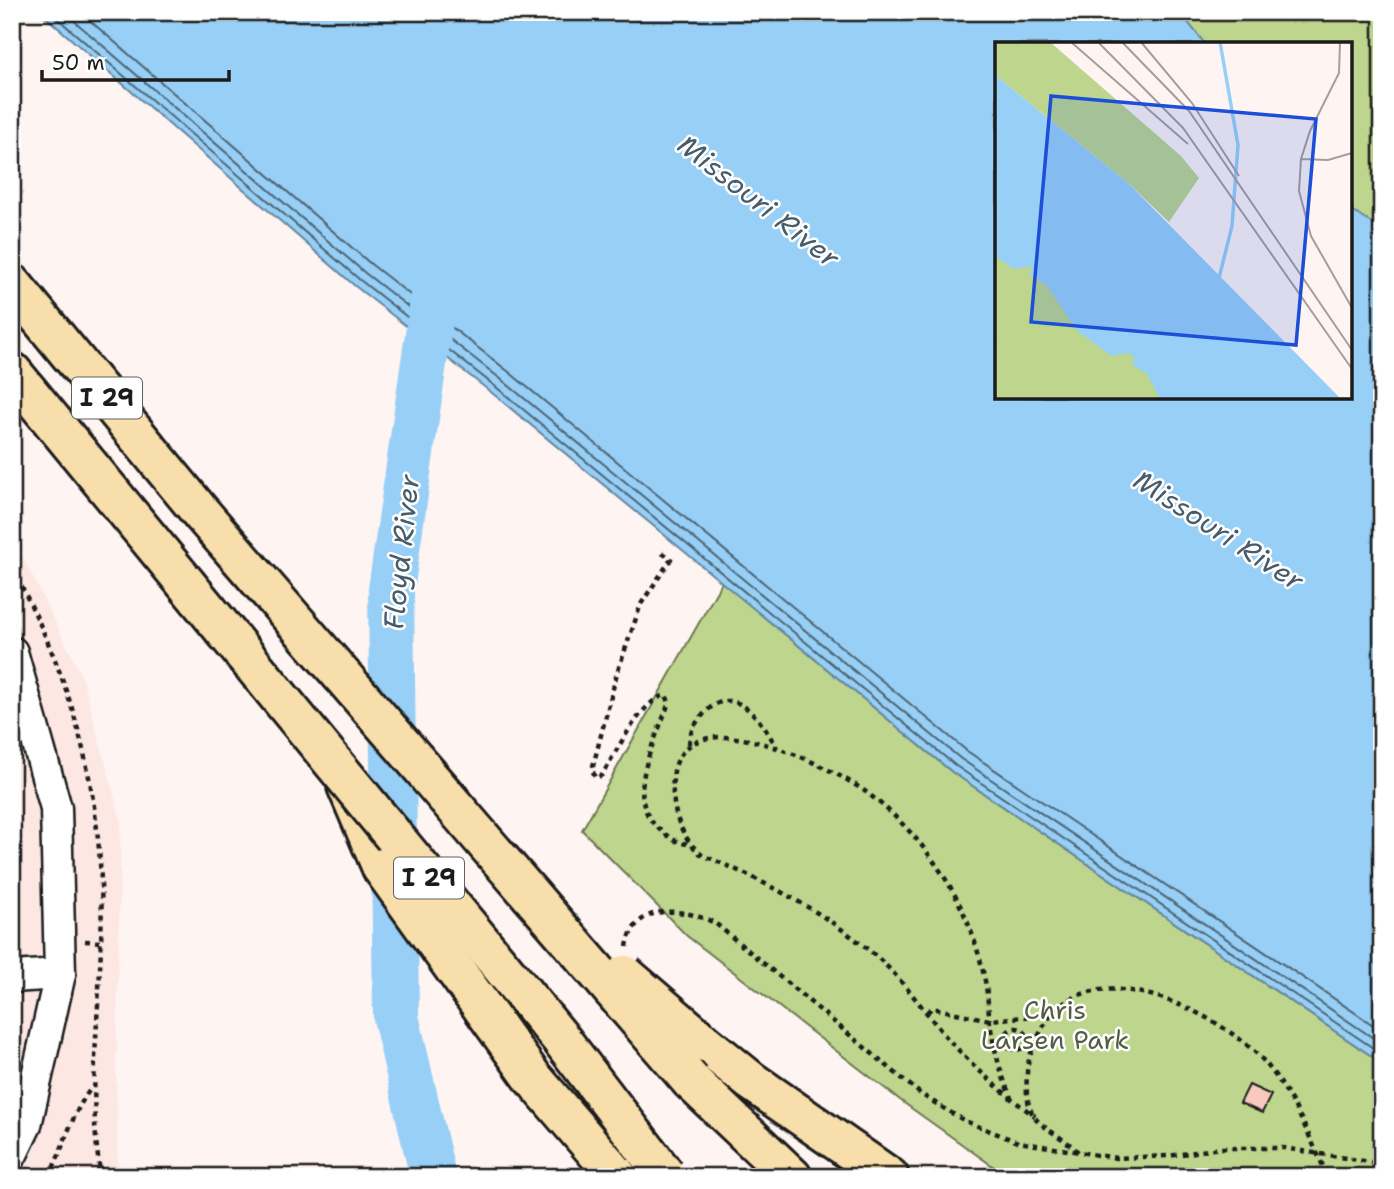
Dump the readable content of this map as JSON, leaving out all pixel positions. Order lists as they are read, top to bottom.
{
  "streets": {
    "highway": ["I 29"]
  },
  "water": ["Missouri River", "Floyd River"],
  "parks": ["Chris Larsen Park"],
  "scale_bar": "50 m"
}
